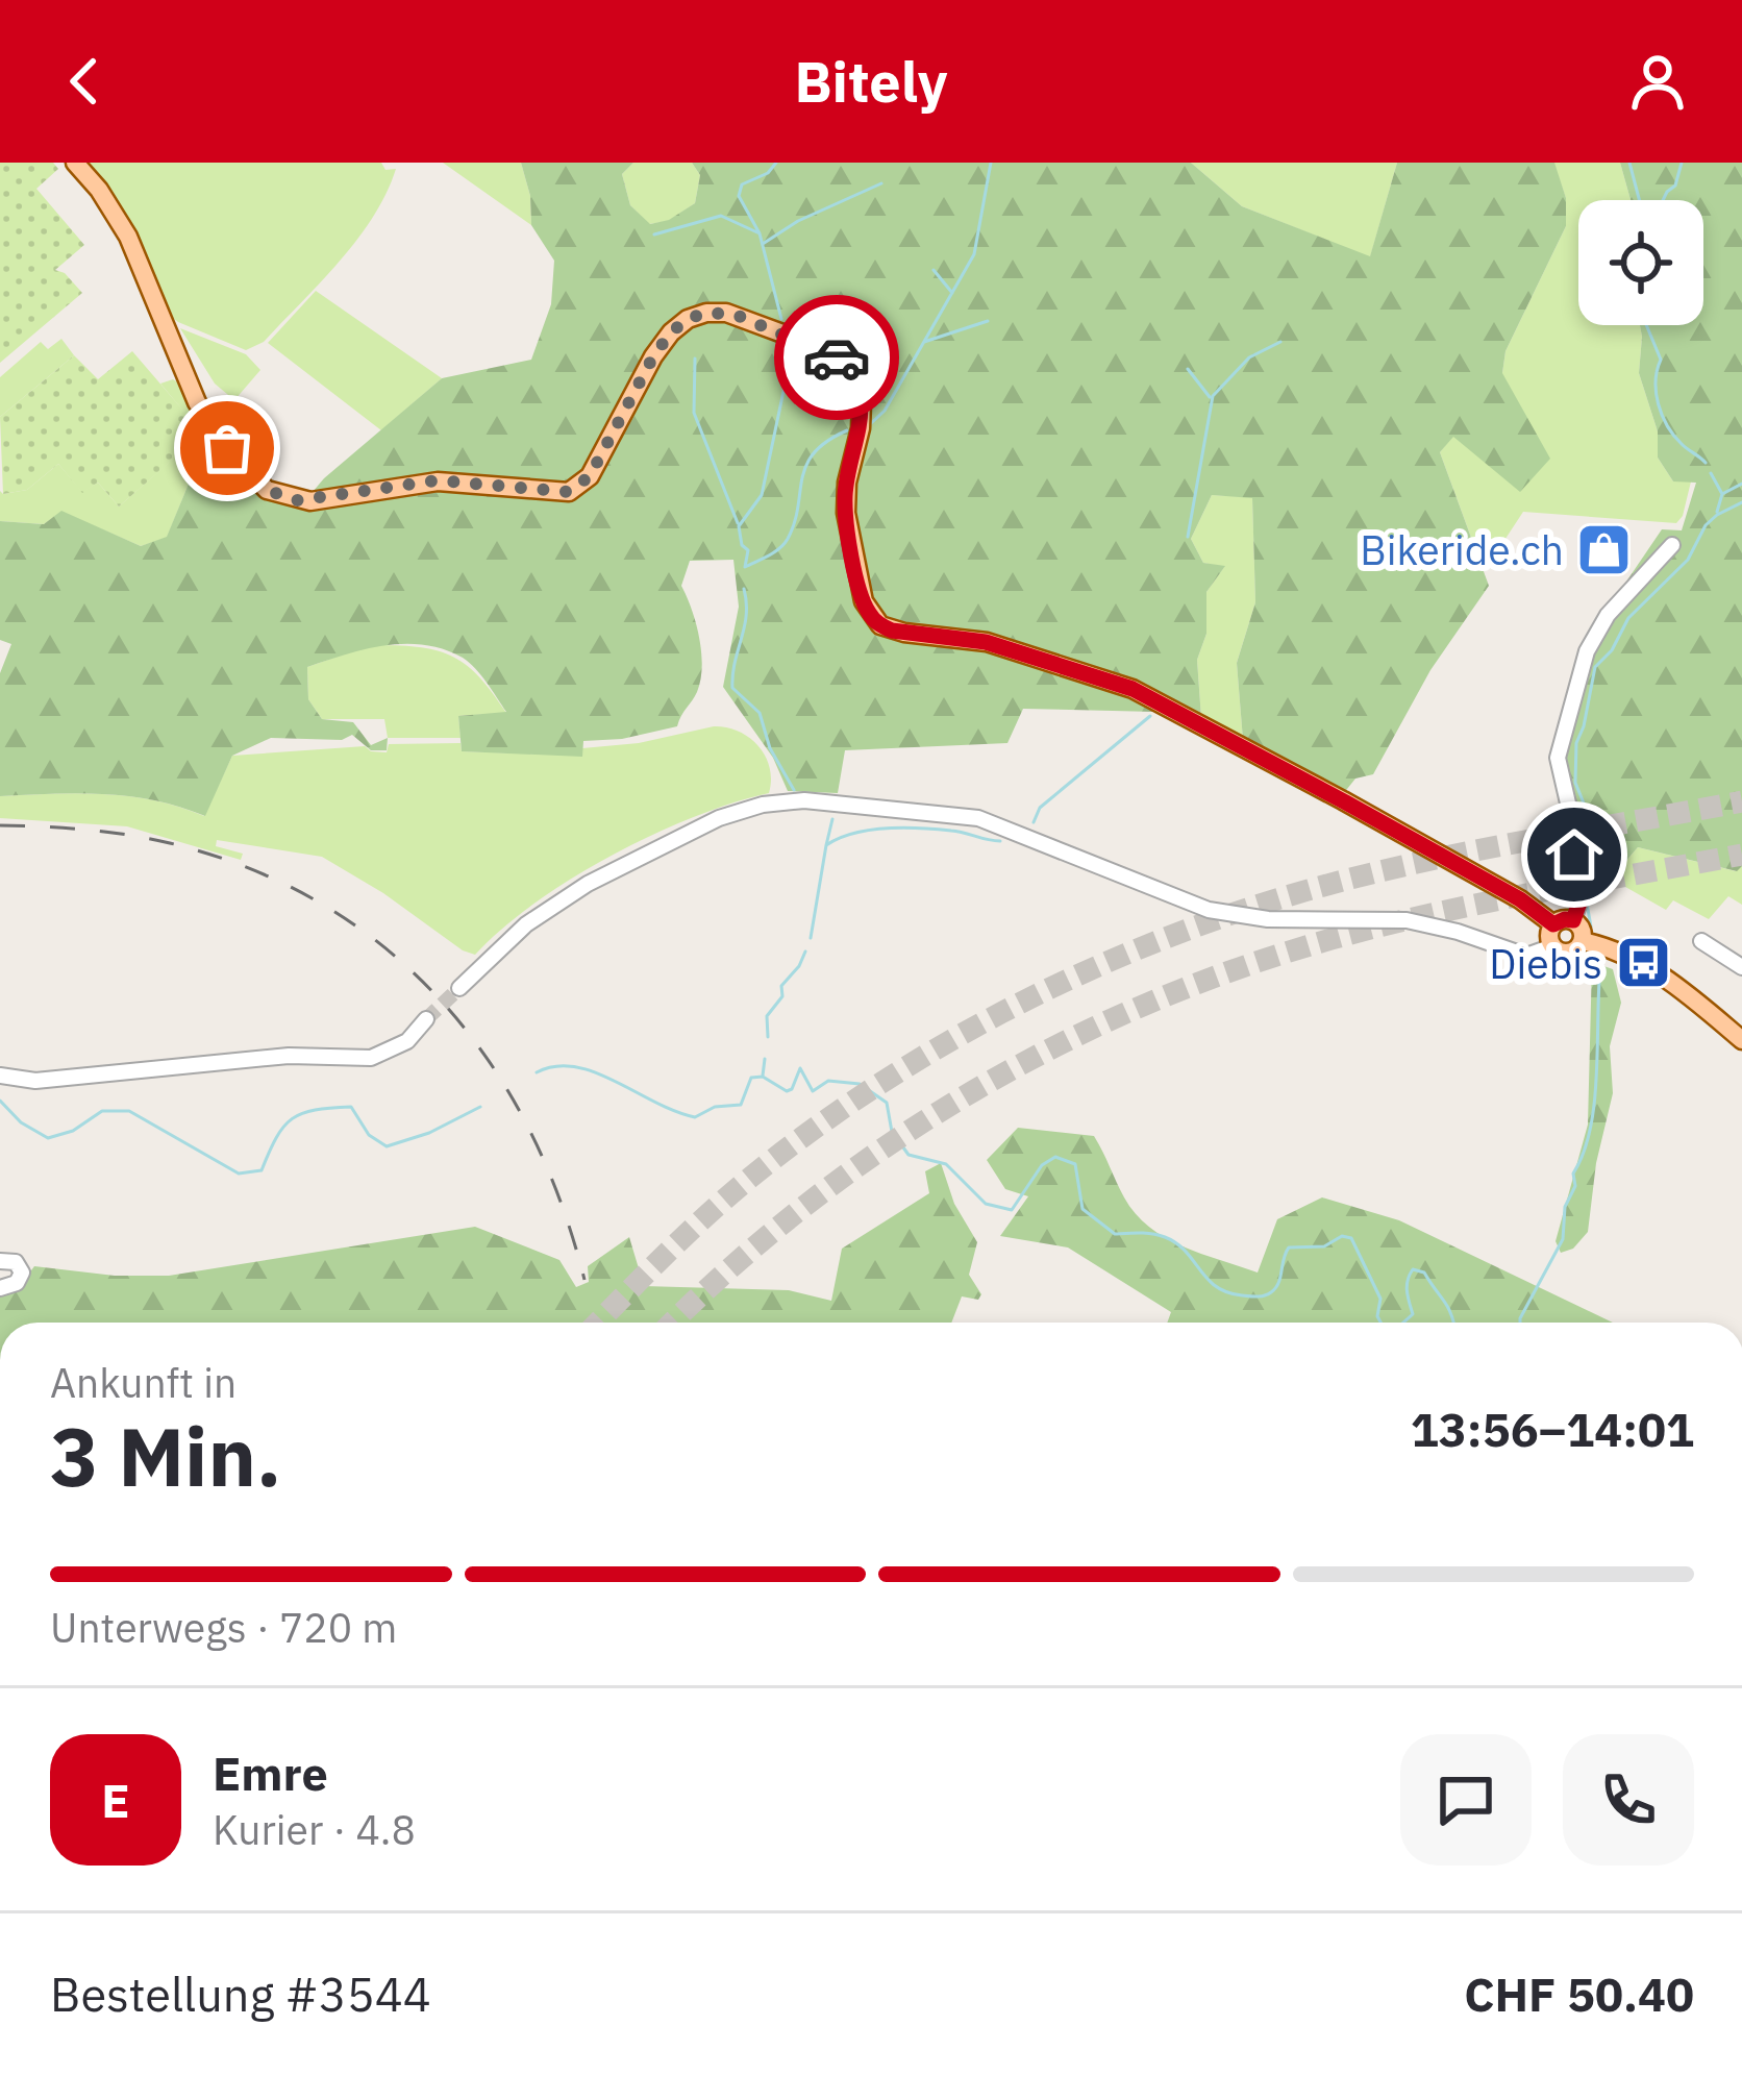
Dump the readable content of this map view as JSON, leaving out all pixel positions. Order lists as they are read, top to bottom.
{
  "places": {
    "shop": ["Bikeride.ch"],
    "bus stop": ["Diebis"]
  },
  "page": {
    "header": "Bitely",
    "heading": ["3 Min.", "Ankunft in", "13:56–14:01"],
    "panel": [
      "Emre",
      "Kurier · 4.8",
      "Bestellung #3544",
      "CHF 50.40"
    ],
    "bar": "Unterwegs · 720 m",
    "round": "E"
  }
}
